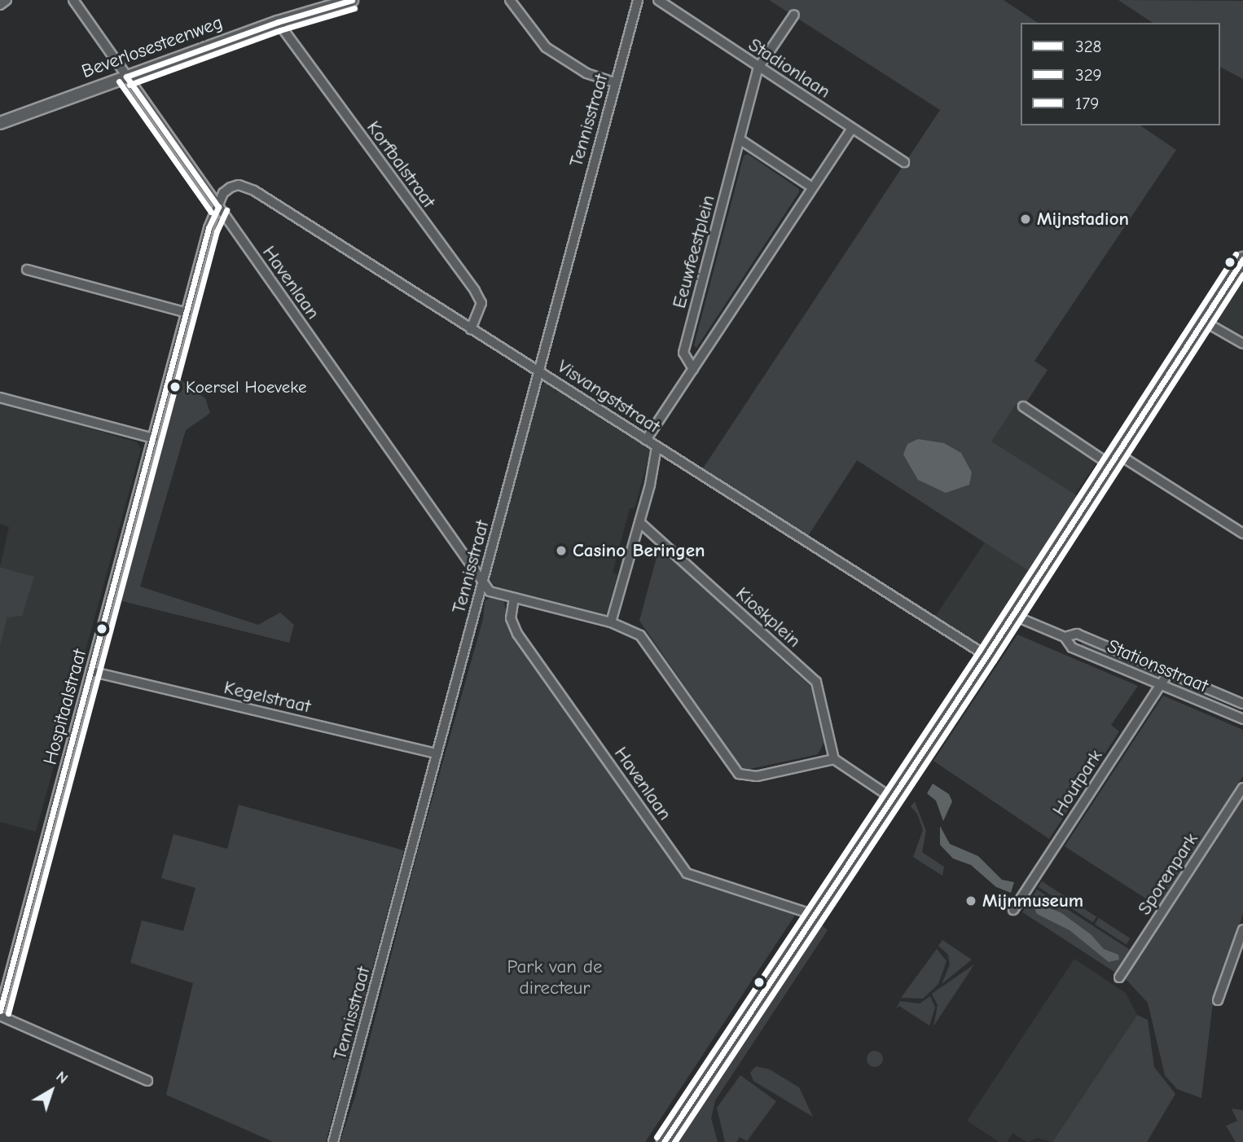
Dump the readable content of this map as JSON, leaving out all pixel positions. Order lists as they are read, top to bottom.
{
  "streets": {
    "street": [
      "Beverlosesteenweg",
      "Stadionlaan",
      "Tennisstraat",
      "Korfbalstraat",
      "Eeuwfeestplein",
      "Havenlaan",
      "Visvangststraat",
      "Kioskplein",
      "Stationsstraat",
      "Kegelstraat",
      "Hospitaalstraat",
      "Houtpark",
      "Sporenpark"
    ]
  },
  "crossings": [
    ["Beverlosesteenweg", "Korfbalstraat"],
    ["Beverlosesteenweg", "Havenlaan"],
    ["Stadionlaan", "Eeuwfeestplein"],
    ["Tennisstraat", "Havenlaan"],
    ["Tennisstraat", "Visvangststraat"],
    ["Tennisstraat", "Kegelstraat"],
    ["Korfbalstraat", "Visvangststraat"],
    ["Havenlaan", "Visvangststraat"],
    ["Havenlaan", "Hospitaalstraat"],
    ["Visvangststraat", "Hospitaalstraat"],
    ["Stationsstraat", "Houtpark"],
    ["Kegelstraat", "Hospitaalstraat"]
  ],
  "parks": ["Park van de directeur"],
  "places": [
    "Mijnstadion",
    "Koersel Hoeveke",
    "Casino Beringen",
    "Mijnmuseum"
  ],
  "lines": ["transit line 328", "transit line 329", "transit line 179"],
  "legend": ["328", "329", "179"],
  "north": "top right"
}
